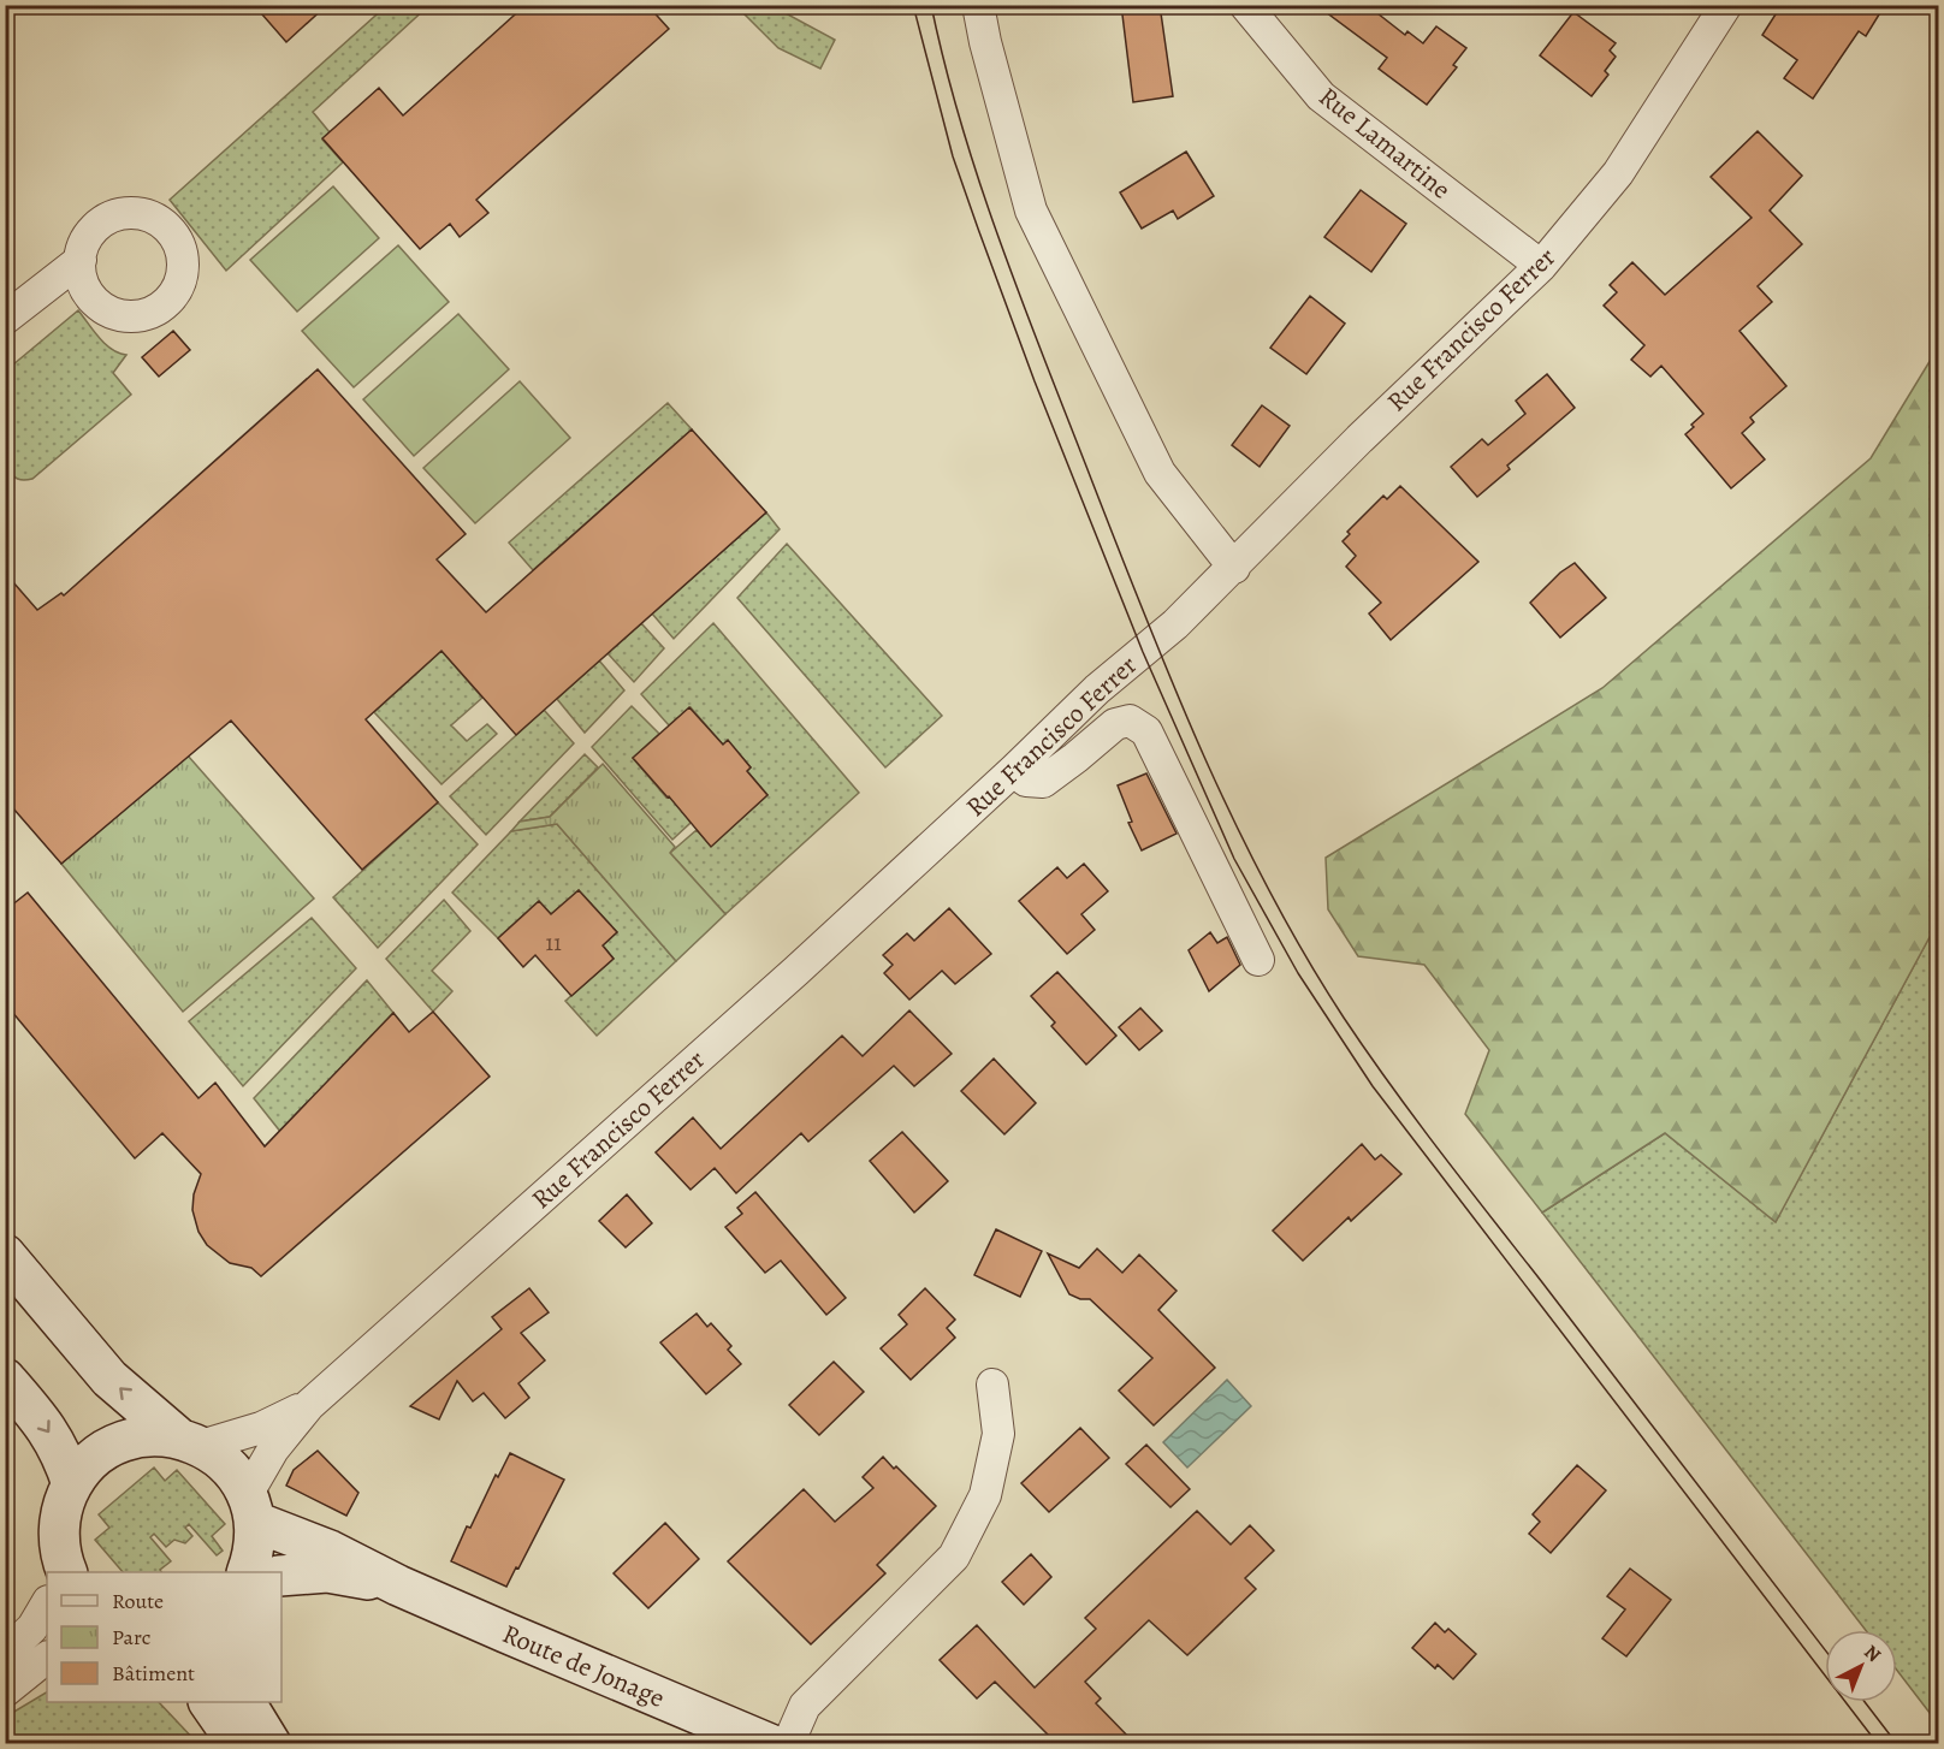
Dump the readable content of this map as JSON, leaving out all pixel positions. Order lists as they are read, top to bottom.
{
  "streets": {
    "main road": ["Route de Jonage"],
    "street": ["Rue Lamartine", "Rue Francisco Ferrer"]
  },
  "crossings": [
    ["Rue Lamartine", "Rue Francisco Ferrer"],
    ["Rue Francisco Ferrer", "Route de Jonage"]
  ],
  "house_numbers": ["11"],
  "legend": ["Route", "Parc", "Bâtiment"],
  "north": "top right"
}
